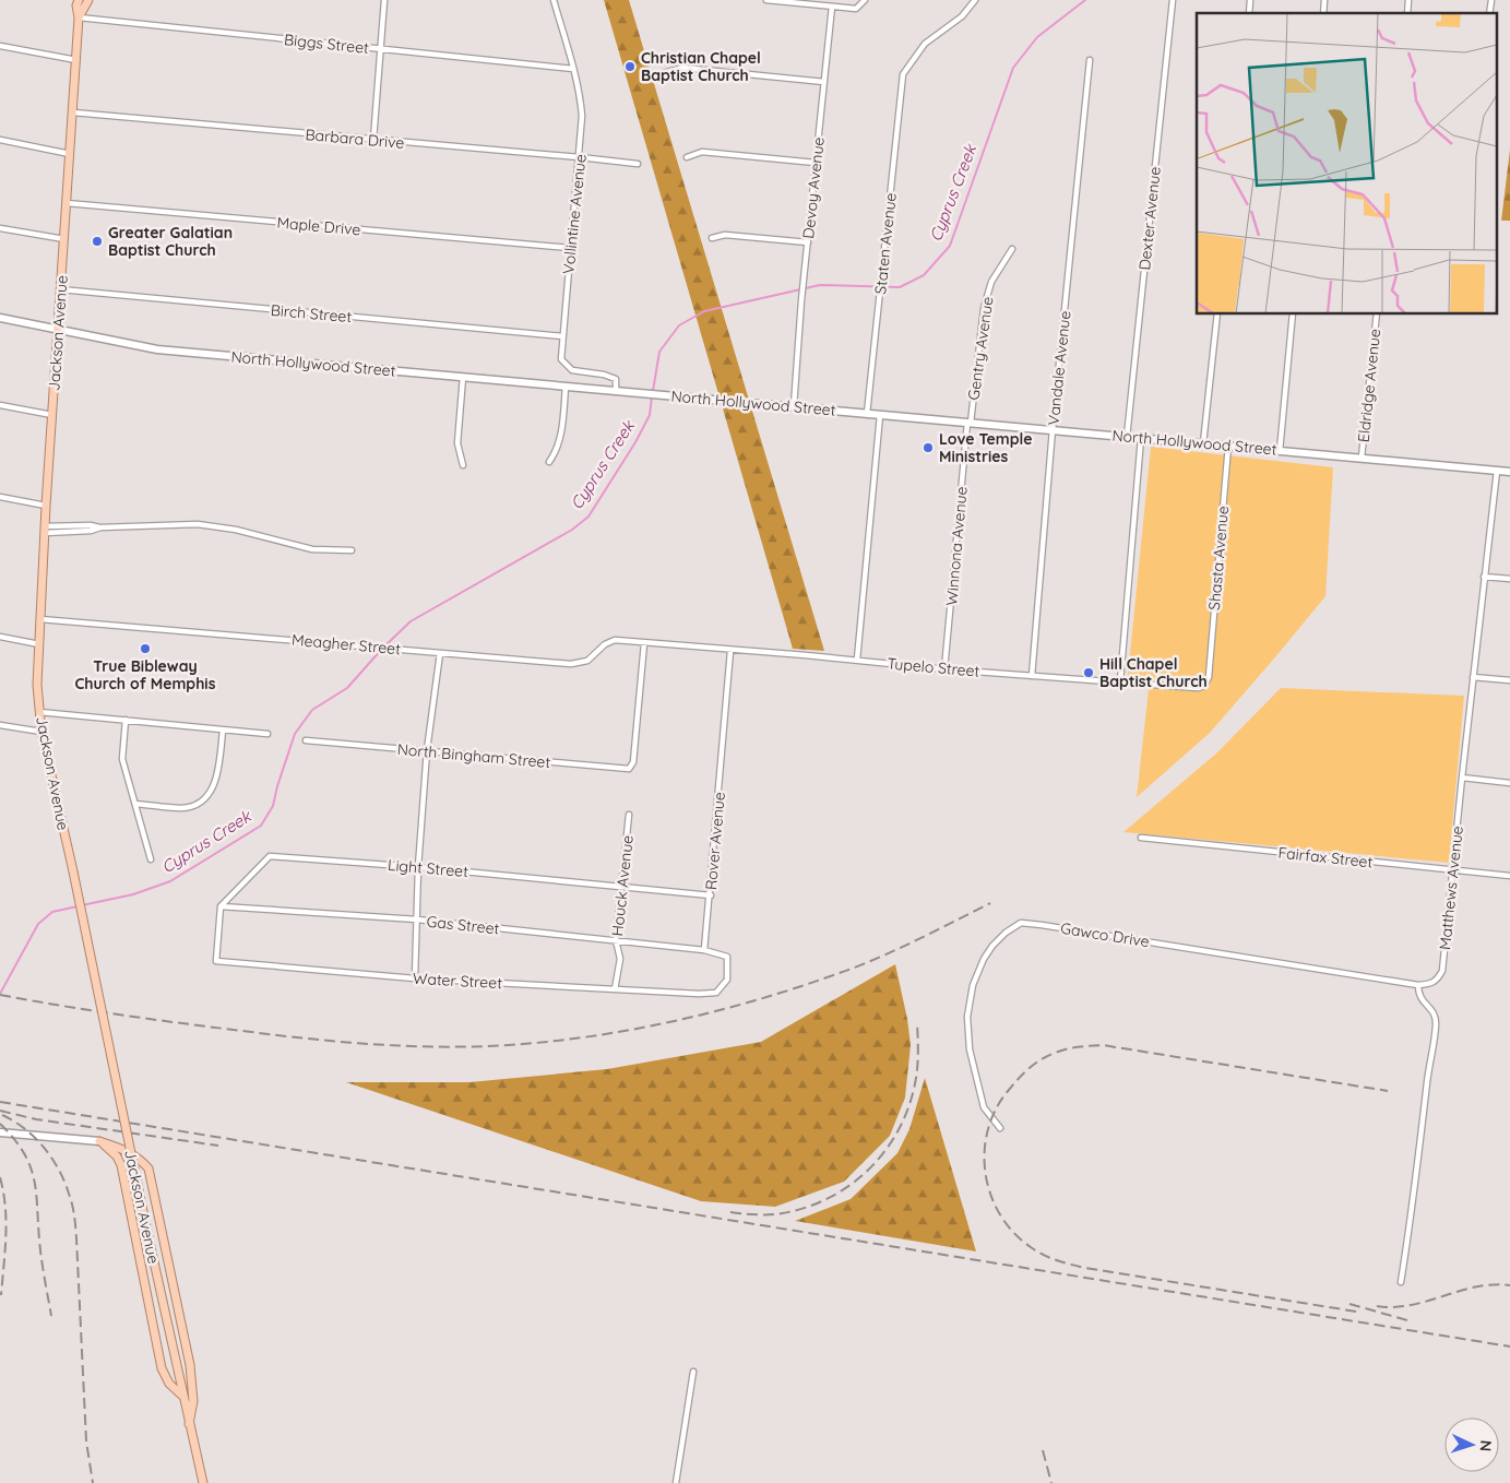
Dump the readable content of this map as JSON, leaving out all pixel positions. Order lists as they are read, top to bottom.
{
  "streets": {
    "main road": ["Jackson Avenue", "North Hollywood Street"],
    "street": [
      "Biggs Street",
      "Barbara Drive",
      "Devoy Avenue",
      "Vollintine Avenue",
      "Dexter Avenue",
      "Maple Drive",
      "Staten Avenue",
      "Birch Street",
      "Gentry Avenue",
      "Vandale Avenue",
      "Eldridge Avenue",
      "Winnona Avenue",
      "Shasta Avenue",
      "Meagher Street",
      "Tupelo Street",
      "North Bingham Street",
      "Rover Avenue",
      "Fairfax Street",
      "Light Street",
      "Houck Avenue",
      "Matthews Avenue",
      "Gas Street",
      "Gawco Drive",
      "Water Street"
    ]
  },
  "crossings": [
    ["Biggs Street", "Vollintine Avenue"],
    ["Biggs Street", "Jackson Avenue"],
    ["Barbara Drive", "Vollintine Avenue"],
    ["Barbara Drive", "Jackson Avenue"],
    ["Devoy Avenue", "North Hollywood Street"],
    ["Vollintine Avenue", "Maple Drive"],
    ["Vollintine Avenue", "Birch Street"],
    ["Vollintine Avenue", "North Hollywood Street"],
    ["Dexter Avenue", "North Hollywood Street"],
    ["Maple Drive", "Jackson Avenue"],
    ["Staten Avenue", "North Hollywood Street"],
    ["Birch Street", "Jackson Avenue"],
    ["Jackson Avenue", "North Hollywood Street"],
    ["Jackson Avenue", "Meagher Street"],
    ["Gentry Avenue", "North Hollywood Street"],
    ["Gentry Avenue", "Winnona Avenue"],
    ["North Hollywood Street", "Vandale Avenue"],
    ["North Hollywood Street", "Eldridge Avenue"],
    ["North Hollywood Street", "Winnona Avenue"],
    ["North Hollywood Street", "Shasta Avenue"],
    ["North Hollywood Street", "Matthews Avenue"],
    ["Vandale Avenue", "Tupelo Street"],
    ["Winnona Avenue", "Tupelo Street"],
    ["Shasta Avenue", "Tupelo Street"],
    ["Meagher Street", "Tupelo Street"],
    ["Meagher Street", "North Bingham Street"],
    ["Tupelo Street", "North Bingham Street"],
    ["Tupelo Street", "Rover Avenue"],
    ["Rover Avenue", "Light Street"],
    ["Rover Avenue", "Gas Street"],
    ["Rover Avenue", "Water Street"],
    ["Fairfax Street", "Matthews Avenue"],
    ["Light Street", "Houck Avenue"],
    ["Light Street", "Gas Street"],
    ["Light Street", "Water Street"],
    ["Houck Avenue", "Gas Street"],
    ["Houck Avenue", "Water Street"],
    ["Matthews Avenue", "Gawco Drive"],
    ["Gas Street", "Water Street"]
  ],
  "water": ["Cyprus Creek"],
  "places": [
    "Christian Chapel Baptist Church",
    "Greater Galatian Baptist Church",
    "Love Temple Ministries",
    "True Bibleway Church of Memphis",
    "Hill Chapel Baptist Church"
  ],
  "north": "right"
}
